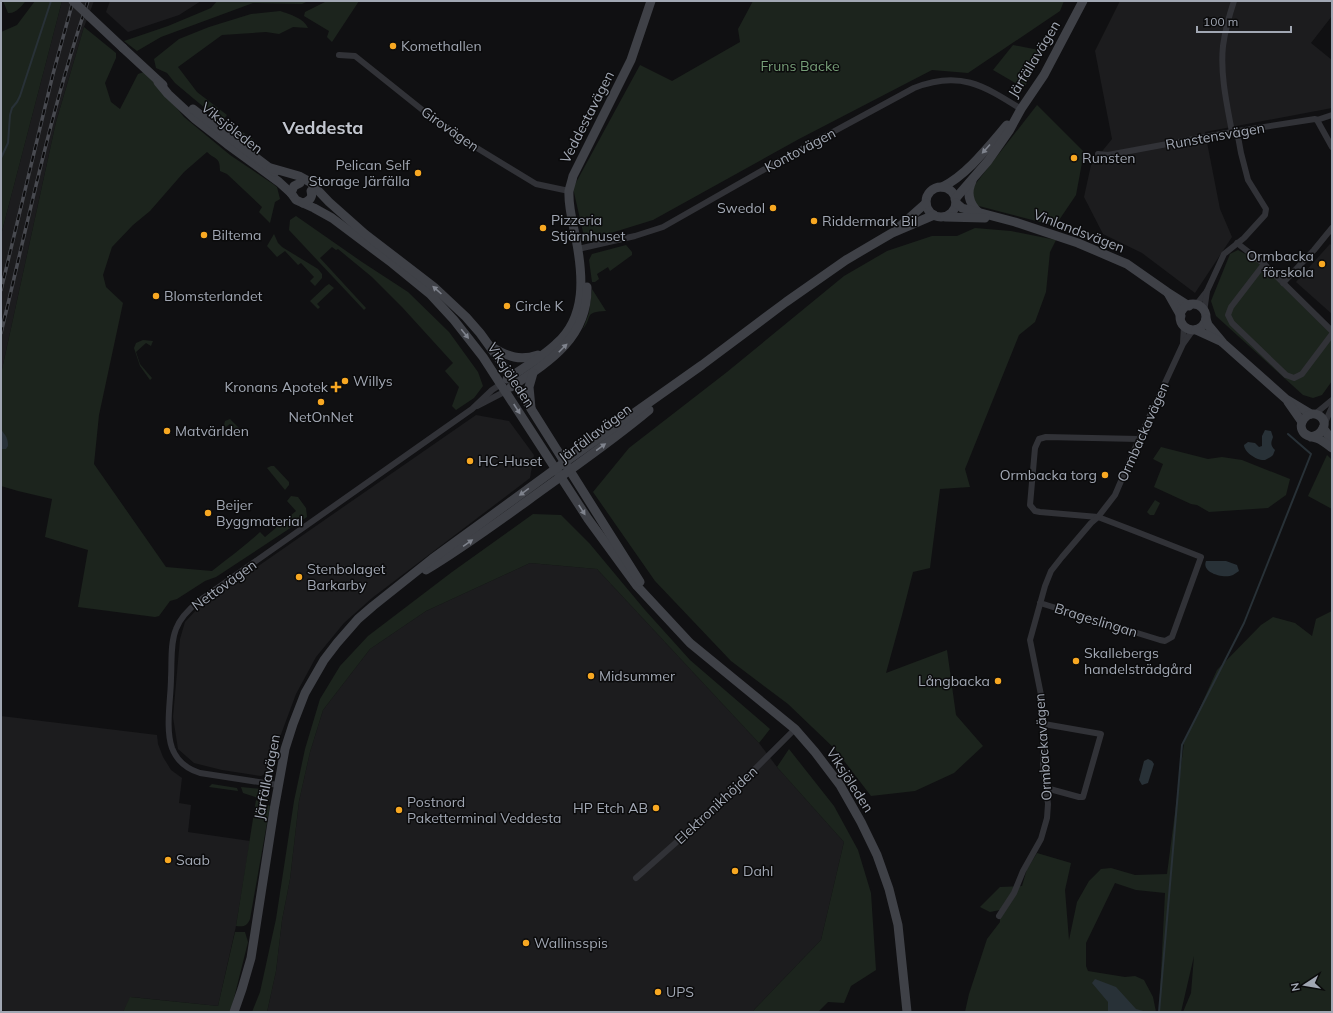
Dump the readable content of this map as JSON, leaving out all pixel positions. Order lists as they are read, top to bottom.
{
  "streets": {
    "street": [
      "Järfällavägen",
      "Veddestavägen",
      "Viksjöleden",
      "Girovägen",
      "Runstensvägen",
      "Kontovägen",
      "Vinlandsvägen",
      "Ormbackavägen",
      "Nettovägen",
      "Brageslingan",
      "Elektronikhöjden"
    ]
  },
  "crossings": [
    ["Järfällavägen", "Viksjöleden"],
    ["Järfällavägen", "Kontovägen"],
    ["Järfällavägen", "Vinlandsvägen"],
    ["Järfällavägen", "Nettovägen"],
    ["Veddestavägen", "Viksjöleden"],
    ["Veddestavägen", "Girovägen"],
    ["Veddestavägen", "Kontovägen"],
    ["Veddestavägen", "Nettovägen"],
    ["Viksjöleden", "Nettovägen"],
    ["Viksjöleden", "Elektronikhöjden"],
    ["Vinlandsvägen", "Ormbackavägen"],
    ["Ormbackavägen", "Brageslingan"]
  ],
  "districts": ["Veddesta"],
  "parks": ["Fruns Backe"],
  "places": {
    "other": [
      "Komethallen",
      "Runsten",
      "Pelican Self Storage Järfälla",
      "Swedol",
      "Riddermark Bil",
      "Pizzeria Stjärnhuset",
      "Biltema",
      "Ormbacka förskola",
      "Blomsterlandet",
      "Circle K",
      "Willys",
      "NetOnNet",
      "Matvärlden",
      "HC-Huset",
      "Ormbacka torg",
      "Beijer Byggmaterial",
      "Stenbolaget Barkarby",
      "Skallebergs handelsträdgård",
      "Midsummer",
      "Långbacka",
      "HP Etch AB",
      "Postnord Paketterminal Veddesta",
      "Saab",
      "Dahl",
      "Wallinsspis",
      "UPS"
    ],
    "health": ["Kronans Apotek"]
  },
  "scale_bar": "100 m",
  "north": "left"
}
